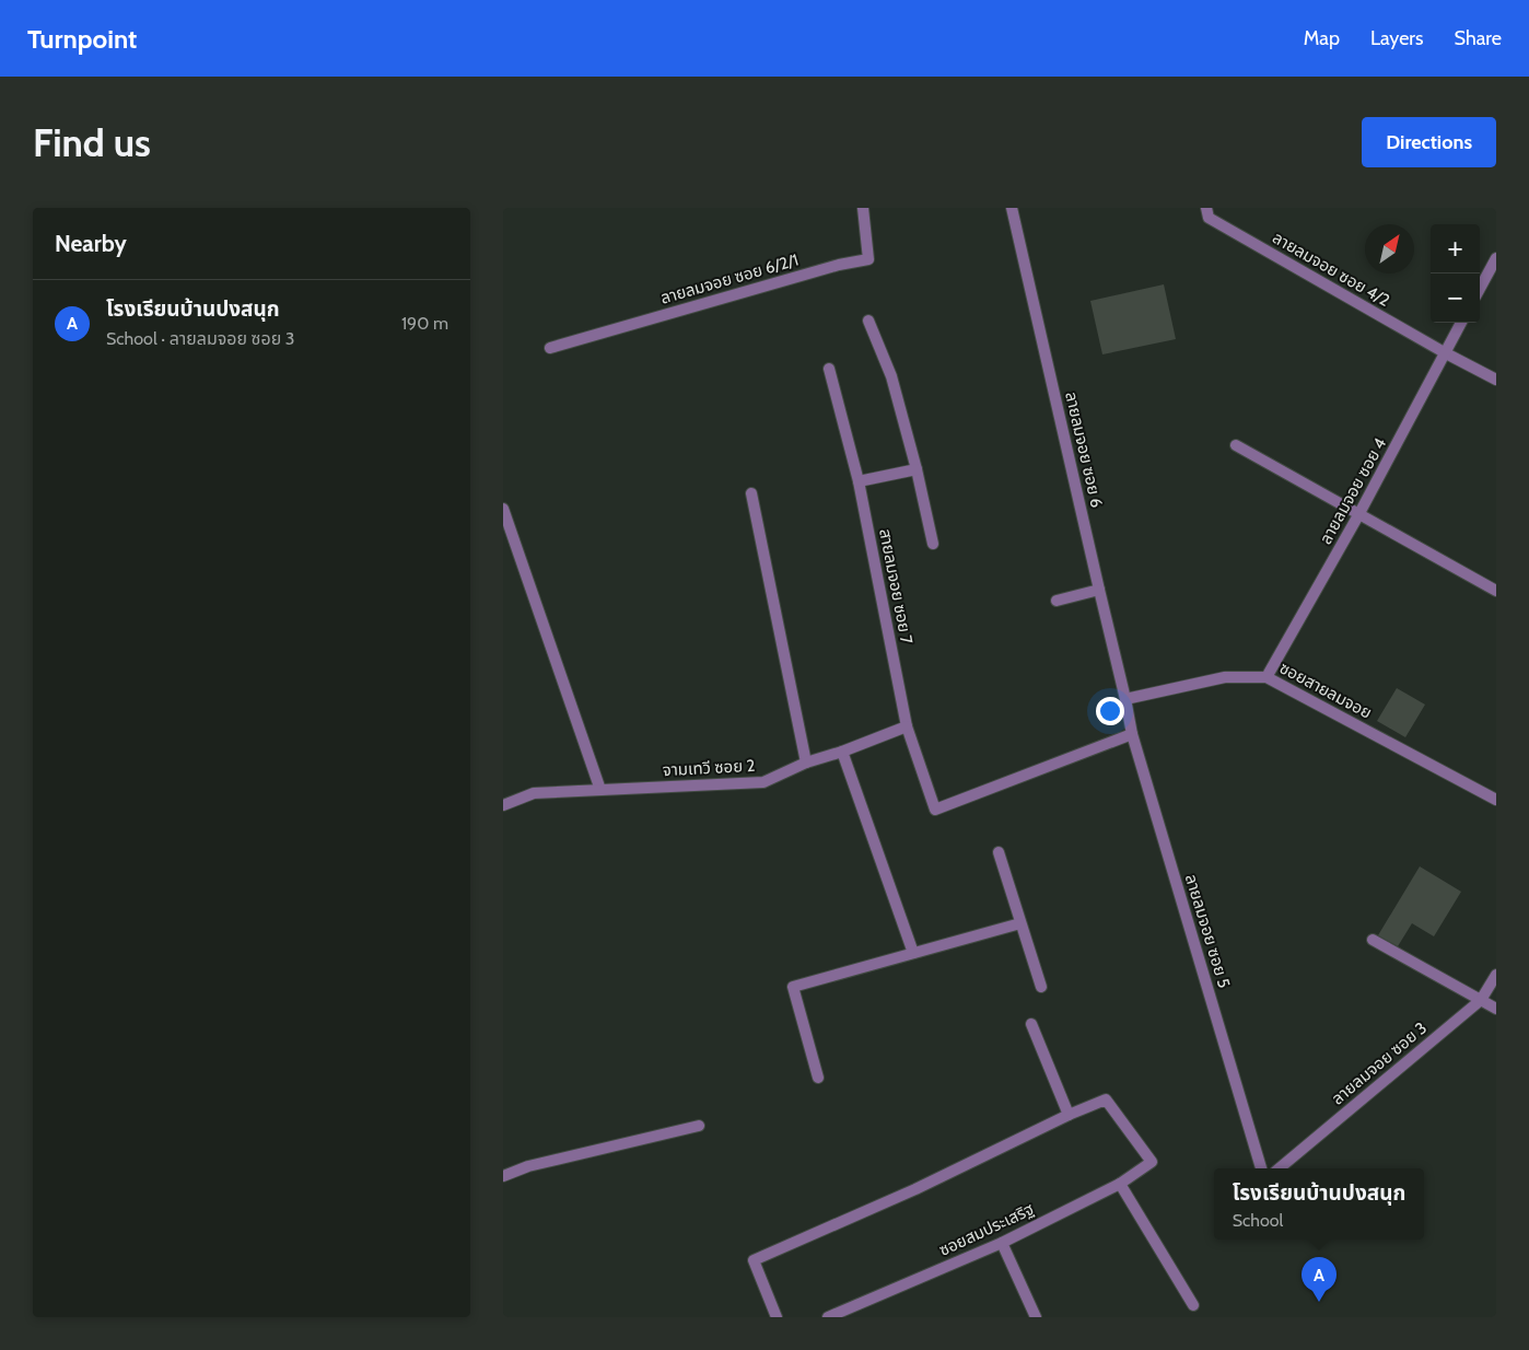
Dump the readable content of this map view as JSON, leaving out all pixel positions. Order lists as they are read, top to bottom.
{
  "streets": {
    "street": [
      "ลายลมจอย ซอย 4/2",
      "ลายลมจอย ซอย 6/2/1",
      "ลายลมจอย ซอย 6",
      "ลายลมจอย ซอย 4",
      "สายลมจอย ซอย 7",
      "ซอยสายลมจอย",
      "จามเทวี ซอย 2",
      "ลายลมจอย ซอย 5",
      "ลายลมจอย ซอย 3",
      "ซอยสมประเสริฐ"
    ]
  },
  "crossings": [
    ["ลายลมจอย ซอย 4/2", "ลายลมจอย ซอย 4"],
    ["ลายลมจอย ซอย 6", "ซอยสายลมจอย"],
    ["ลายลมจอย ซอย 6", "ลายลมจอย ซอย 5"],
    ["ลายลมจอย ซอย 4", "ซอยสายลมจอย"],
    ["สายลมจอย ซอย 7", "จามเทวี ซอย 2"],
    ["สายลมจอย ซอย 7", "ลายลมจอย ซอย 5"],
    ["ซอยสายลมจอย", "ลายลมจอย ซอย 5"]
  ],
  "north": "top right",
  "page": {
    "header": "Turnpoint",
    "nav": ["Map", "Layers", "Share"],
    "buttons": "Directions",
    "title": "Find us",
    "heading": "Nearby",
    "map_buttons": ["+", "−"],
    "list": [
      {
        "mark": "A",
        "name": "โรงเรียนบ้านปงสนุก",
        "note": "School · ลายลมจอย ซอย 3",
        "value": "190 m"
      }
    ],
    "popup": ["โรงเรียนบ้านปงสนุก", "School"],
    "pins": "A"
  }
}
